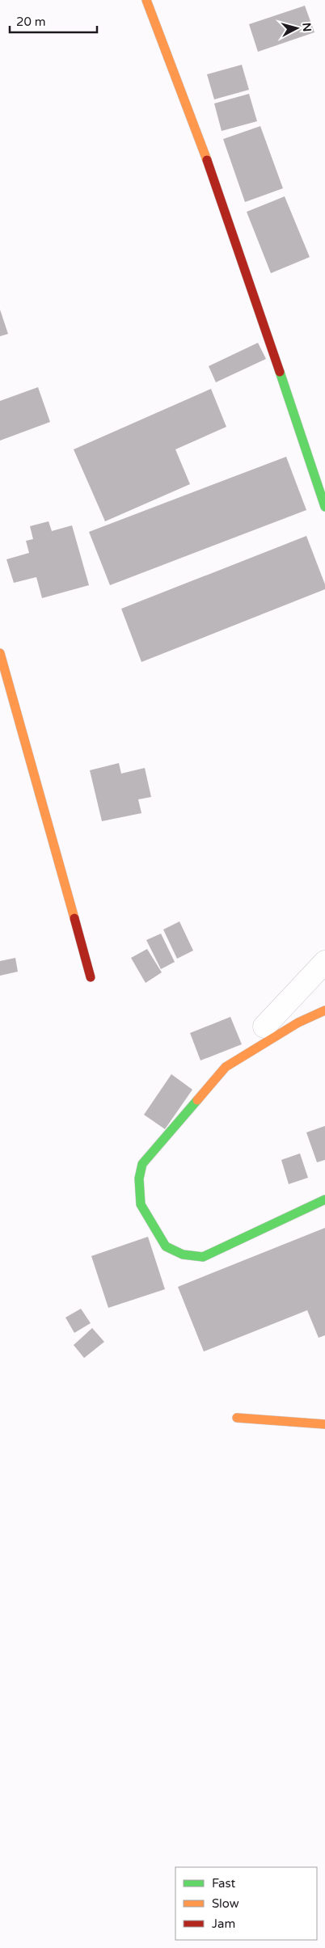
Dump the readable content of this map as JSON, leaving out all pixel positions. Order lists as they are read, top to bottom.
{
  "legend": ["Fast", "Slow", "Jam"],
  "scale_bar": "20 m",
  "north": "right"
}
